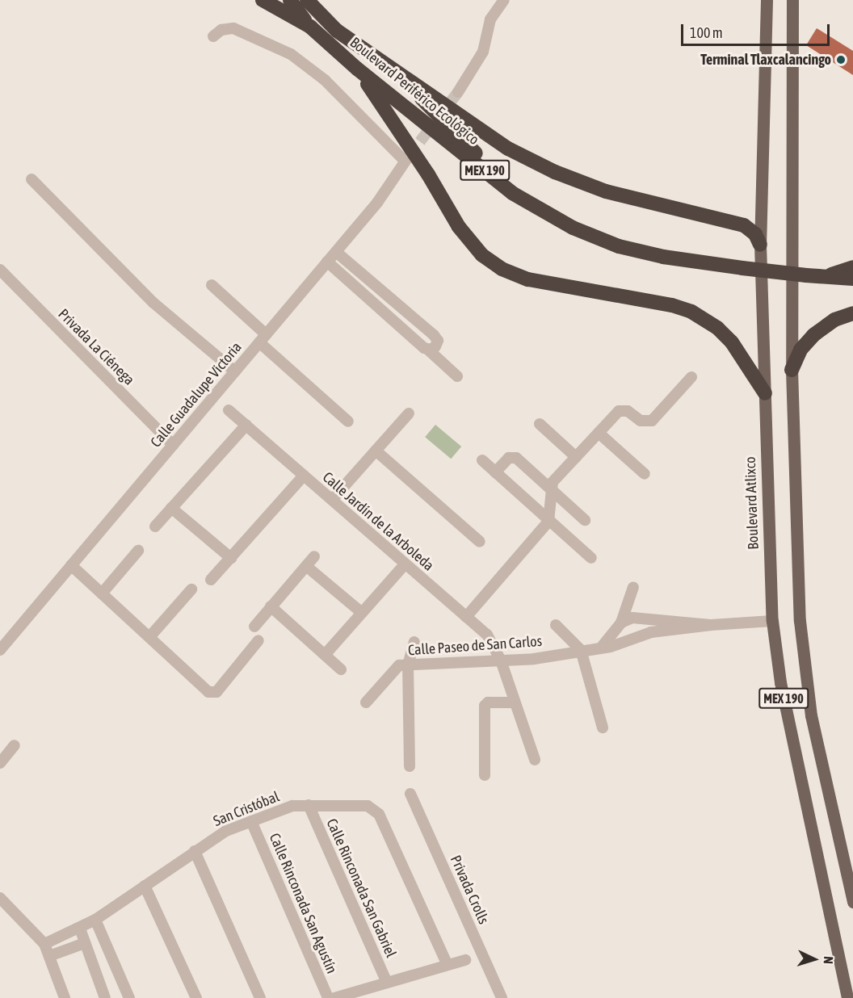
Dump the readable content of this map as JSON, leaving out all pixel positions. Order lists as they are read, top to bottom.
{
  "streets": {
    "highway": ["Boulevard Periférico Ecológico", "MEX 190"],
    "main road": ["Boulevard Atlixco"],
    "street": [
      "Privada La Ciénega",
      "Calle Guadalupe Victoria",
      "Calle Jardín de la Arboleda",
      "Calle Paseo de San Carlos",
      "San Cristóbal",
      "Calle Rinconada San Gabriel",
      "Privada Crolls",
      "Calle Rinconada San Agustín"
    ]
  },
  "crossings": [
    ["Privada La Ciénega", "Calle Guadalupe Victoria"],
    ["Boulevard Atlixco", "Calle Paseo de San Carlos"],
    ["Calle Jardín de la Arboleda", "Calle Paseo de San Carlos"],
    ["San Cristóbal", "Calle Rinconada San Gabriel"],
    ["San Cristóbal", "Calle Rinconada San Agustín"]
  ],
  "places": ["Terminal Tlaxcalancingo"],
  "scale_bar": "100 m",
  "north": "right"
}
